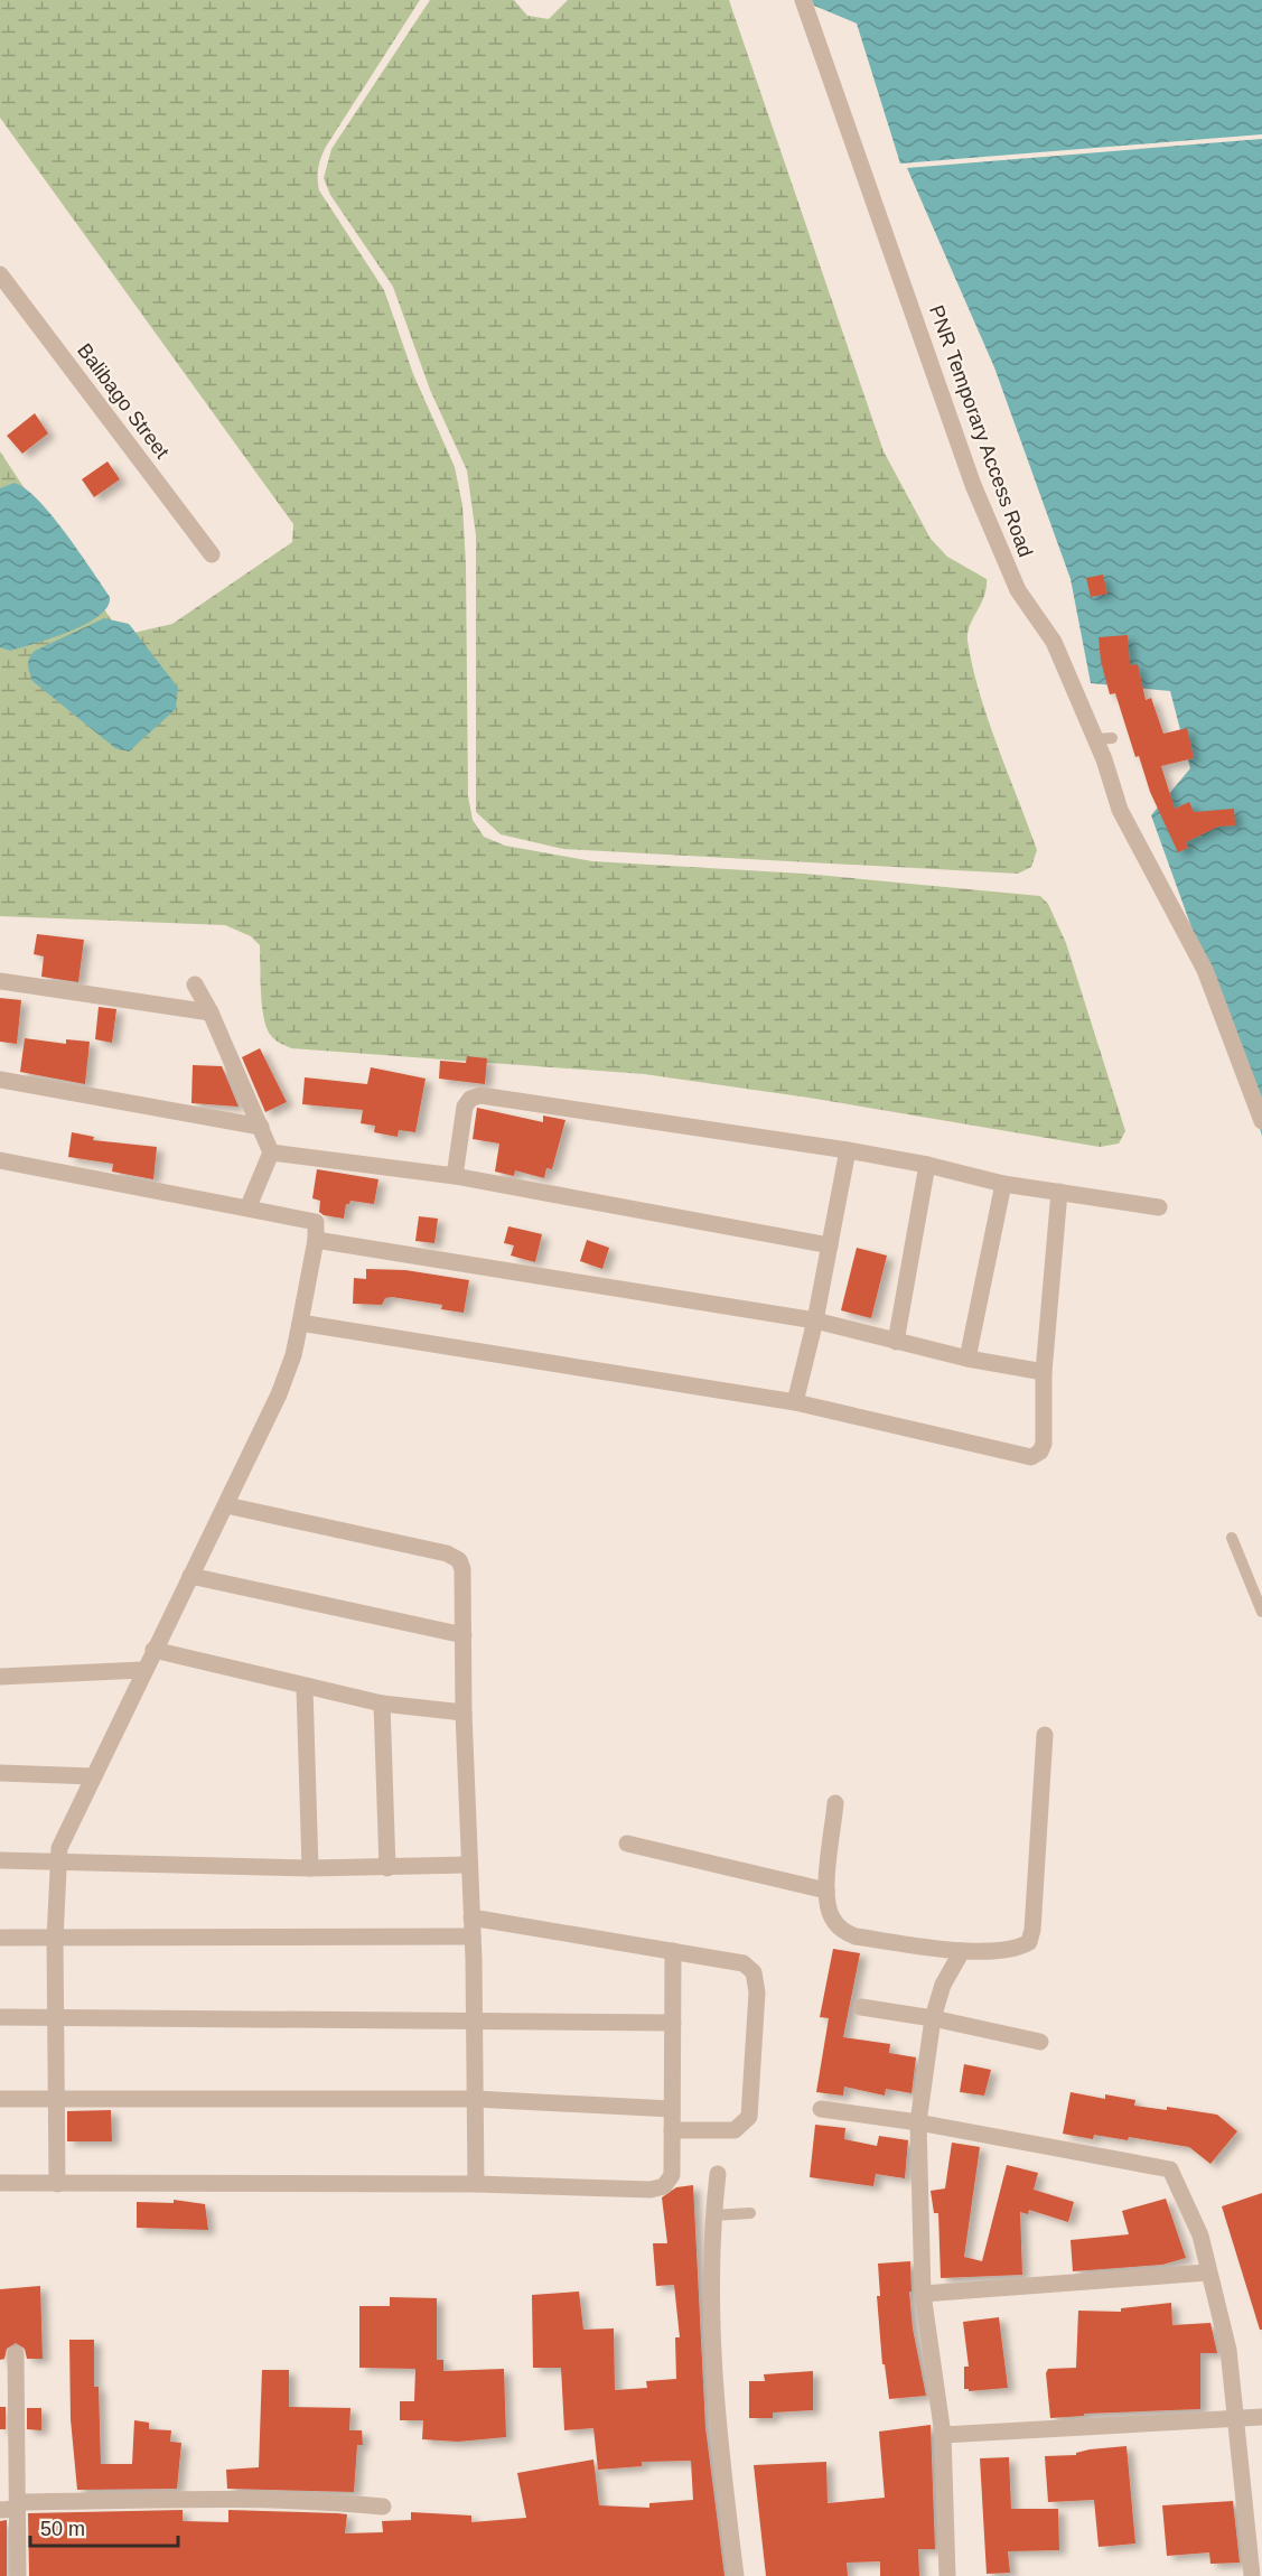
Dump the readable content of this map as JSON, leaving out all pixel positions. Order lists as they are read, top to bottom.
{
  "streets": {
    "street": ["Balibago Street", "PNR Temporary Access Road"]
  },
  "scale_bar": "50 m"
}
